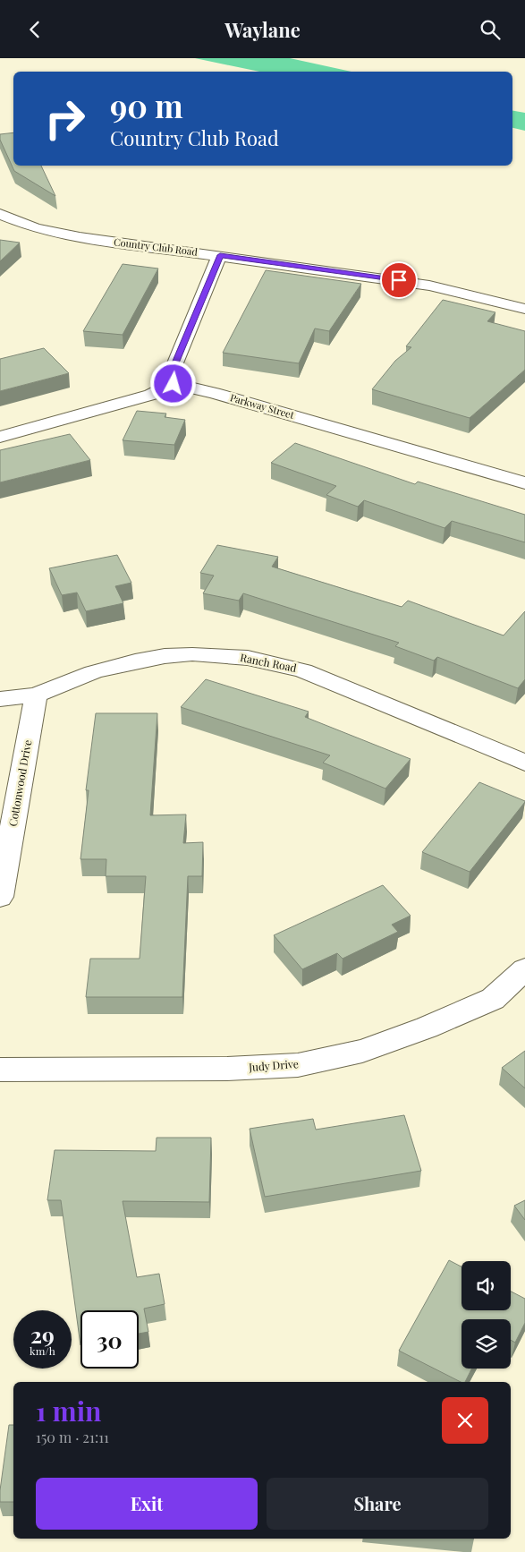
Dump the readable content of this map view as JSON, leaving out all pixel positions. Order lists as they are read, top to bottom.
{
  "streets": {
    "street": [
      "Country Club Road",
      "Parkway Street",
      "Ranch Road",
      "Cottonwood Drive",
      "Judy Drive"
    ]
  },
  "crossings": [
    ["Ranch Road", "Cottonwood Drive"]
  ],
  "page": {
    "header": "Waylane",
    "turn": ["90 m", "Country Club Road"],
    "speed": "29 km/h",
    "limit": "30",
    "heading": ["1 min", "150 m · 21:11"],
    "buttons": ["Exit", "Share"]
  }
}
